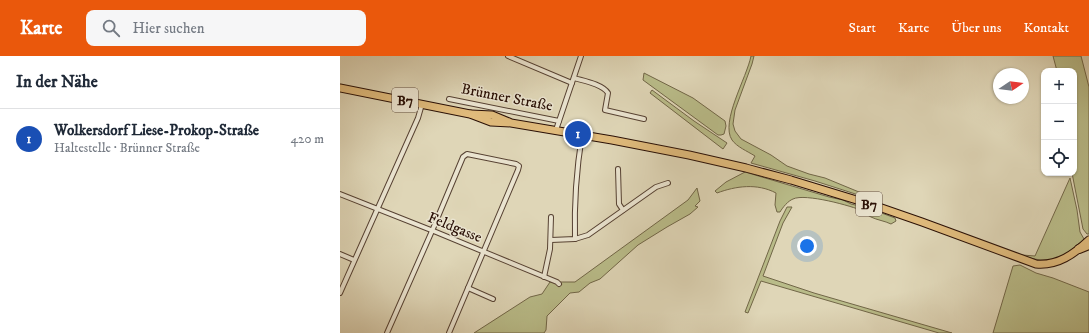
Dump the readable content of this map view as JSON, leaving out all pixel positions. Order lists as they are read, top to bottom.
{
  "streets": {
    "main road": ["Brünner Straße", "B7"],
    "street": ["Feldgasse"]
  },
  "crossings": [
    ["Brünner Straße", "B7"]
  ],
  "north": "right",
  "page": {
    "header": "Karte",
    "search": "Hier suchen",
    "nav": [
      "Start",
      "Karte",
      "Über uns",
      "Kontakt"
    ],
    "heading": "In der Nähe",
    "map_buttons": ["+", "−"],
    "list": [
      {
        "mark": "1",
        "name": "Wolkersdorf Liese-Prokop-Straße",
        "note": "Haltestelle · Brünner Straße",
        "value": "420 m"
      }
    ],
    "pins": "1"
  }
}
